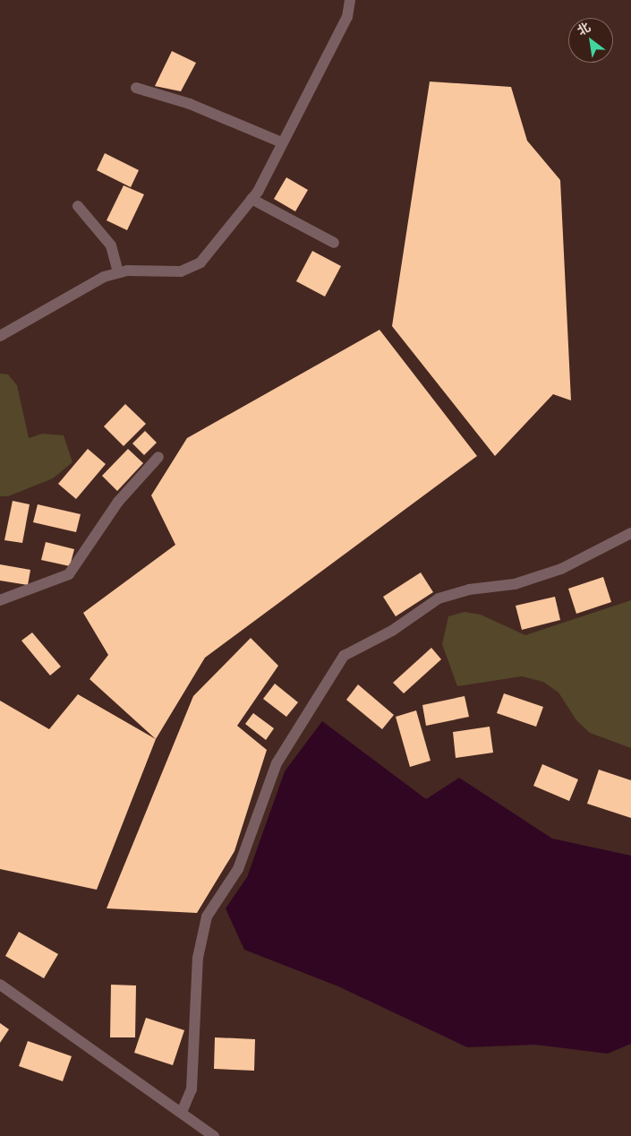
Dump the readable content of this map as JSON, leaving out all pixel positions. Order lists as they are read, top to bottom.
{
  "north": "top left"
}
